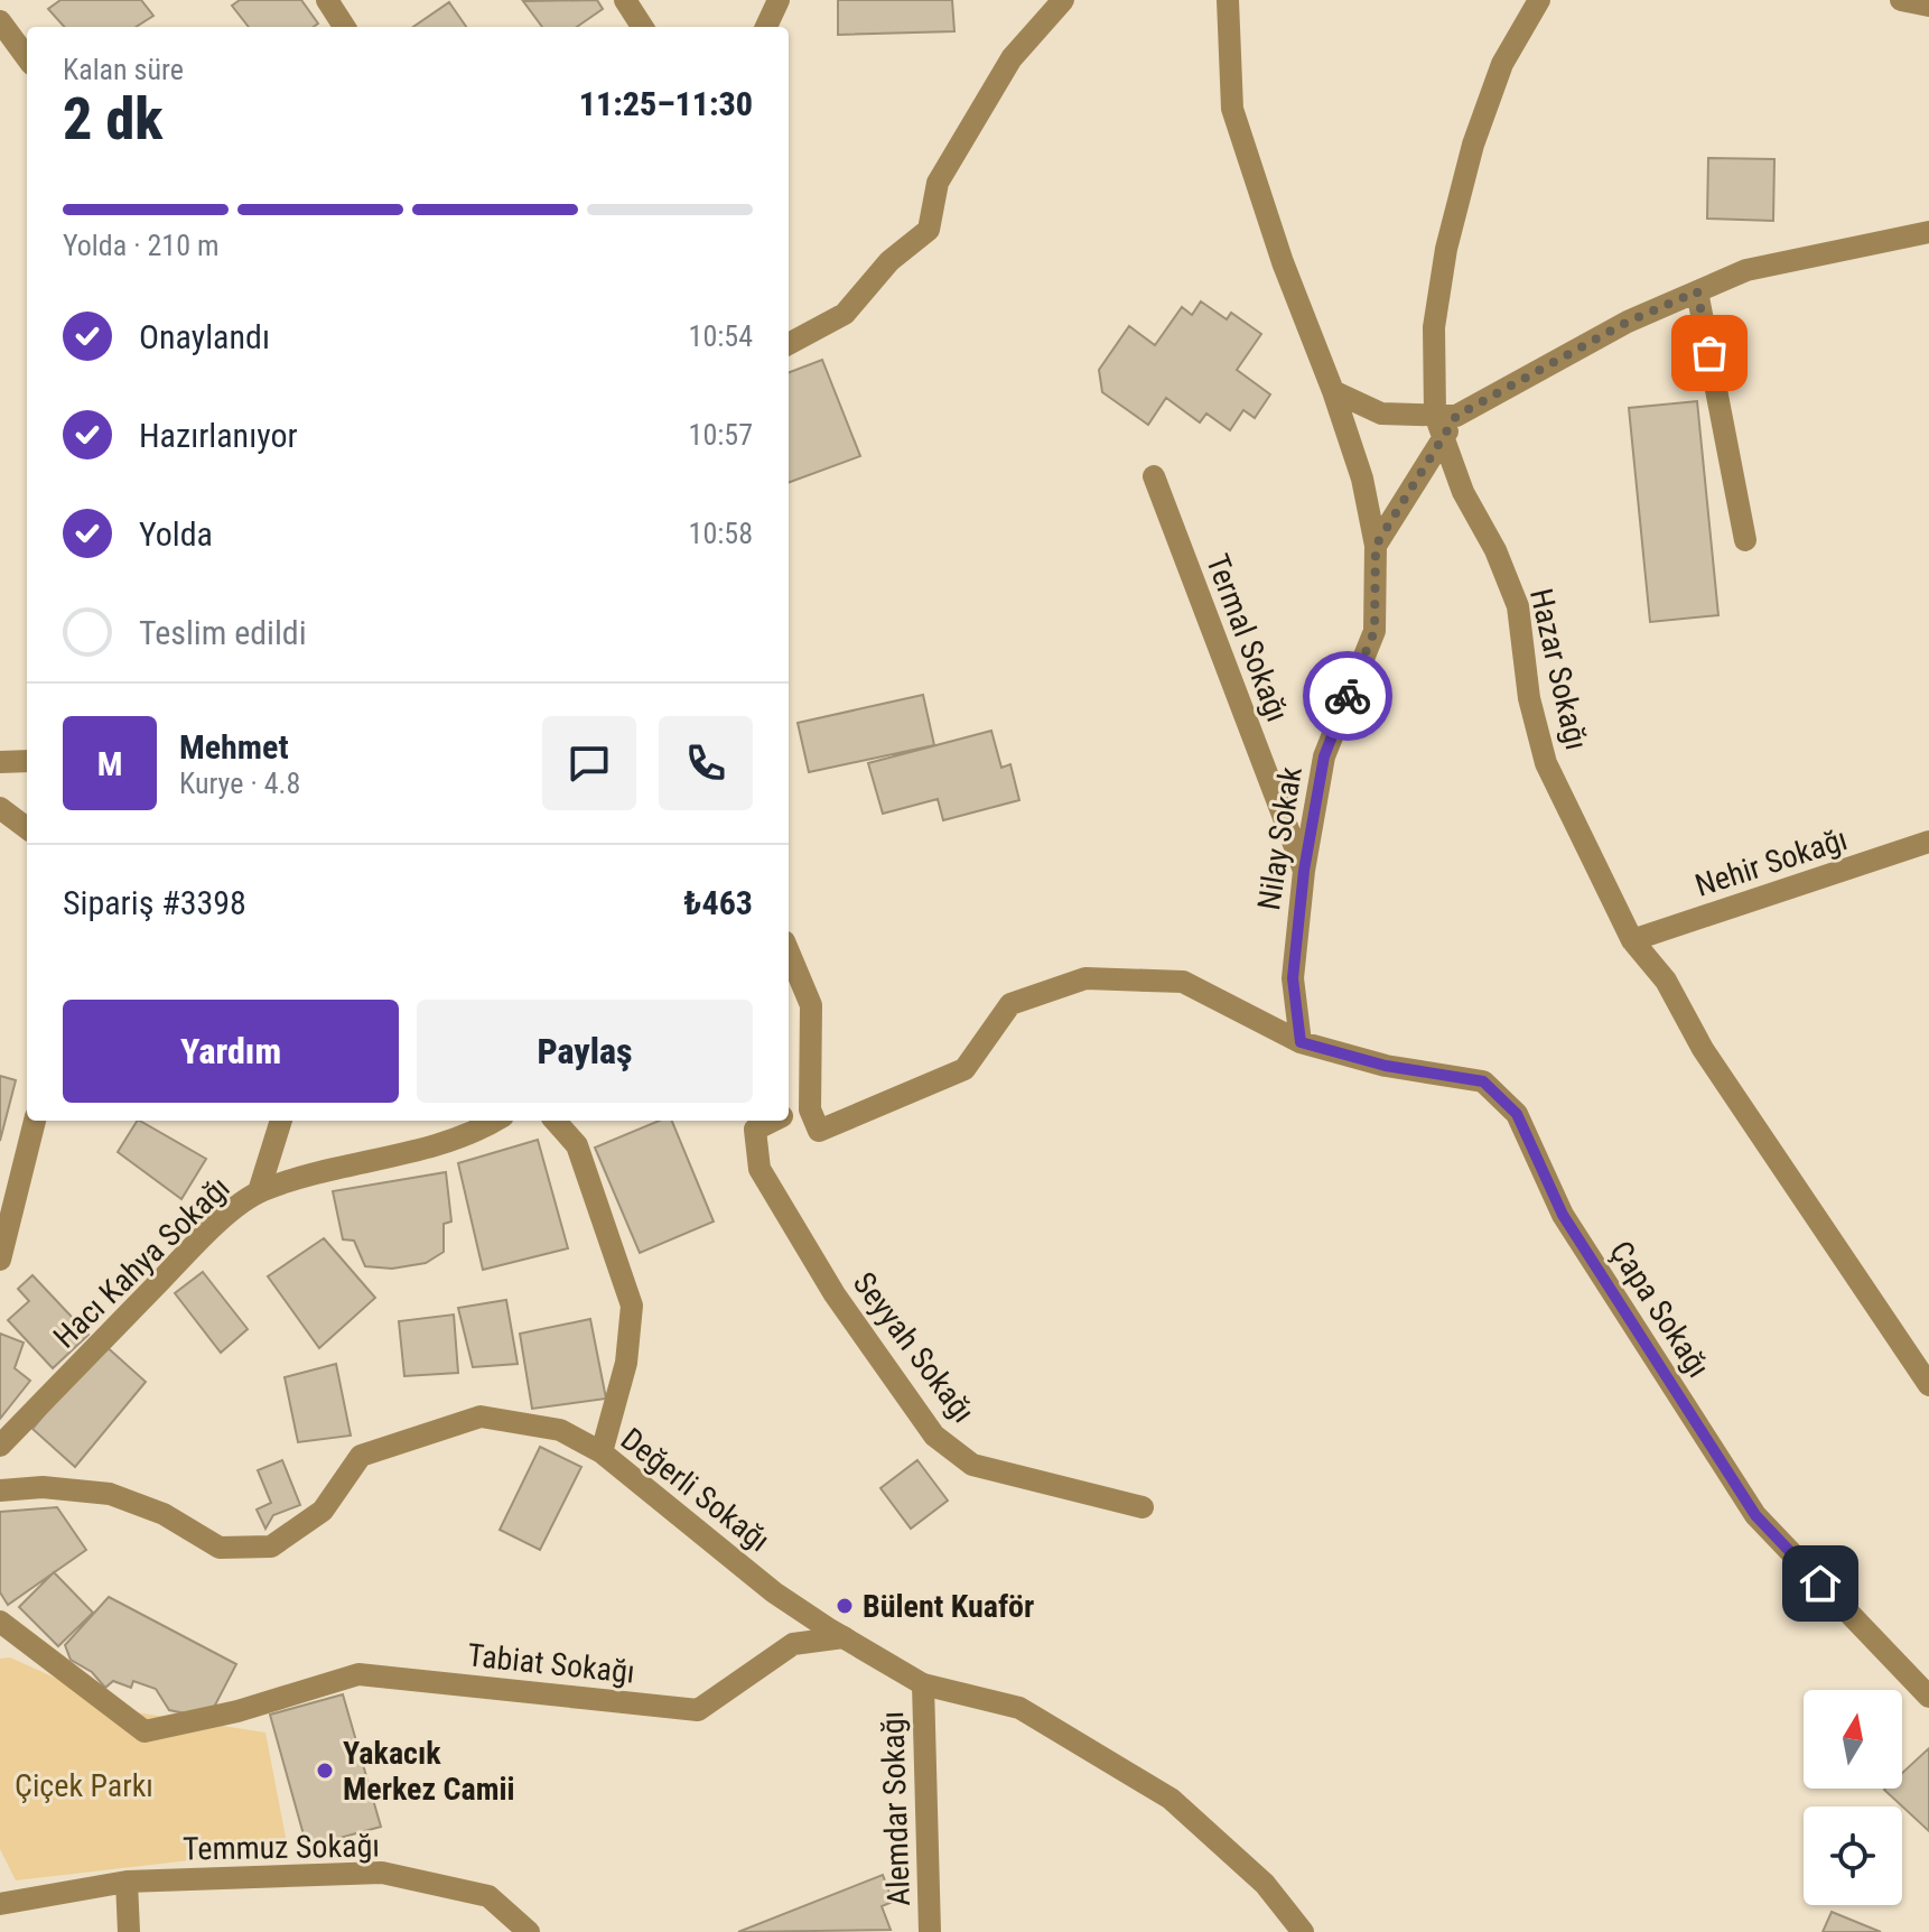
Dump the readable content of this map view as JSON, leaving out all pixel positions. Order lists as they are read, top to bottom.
{
  "streets": {
    "street": [
      "Termal Sokağı",
      "Hazar Sokağı",
      "Nilay Sokak",
      "Nehir Sokağı",
      "Hacı Kahya Sokağı",
      "Çapa Sokağı",
      "Seyyah Sokağı",
      "Değerli Sokağı",
      "Tabiat Sokağı",
      "Alemdar Sokağı",
      "Temmuz Sokağı"
    ]
  },
  "crossings": [
    ["Termal Sokağı", "Nilay Sokak"],
    ["Hazar Sokağı", "Nehir Sokağı"],
    ["Nilay Sokak", "Çapa Sokağı"],
    ["Çapa Sokağı", "Seyyah Sokağı"],
    ["Değerli Sokağı", "Tabiat Sokağı"],
    ["Değerli Sokağı", "Alemdar Sokağı"]
  ],
  "parks": ["Çiçek Parkı"],
  "places": ["Bülent Kuaför", "Yakacık Merkez Camii"],
  "north": "top",
  "page": {
    "heading": ["2 dk", "Kalan süre", "11:25–11:30"],
    "panel": [
      "Mehmet",
      "Kurye · 4.8",
      "Sipariş #3398",
      "₺463"
    ],
    "bar": "Yolda · 210 m",
    "list": [
      ["Onaylandı", "10:54"],
      ["Hazırlanıyor", "10:57"],
      ["Yolda", "10:58"],
      "Teslim edildi"
    ],
    "round": "M",
    "buttons": ["Yardım", "Paylaş"]
  }
}
